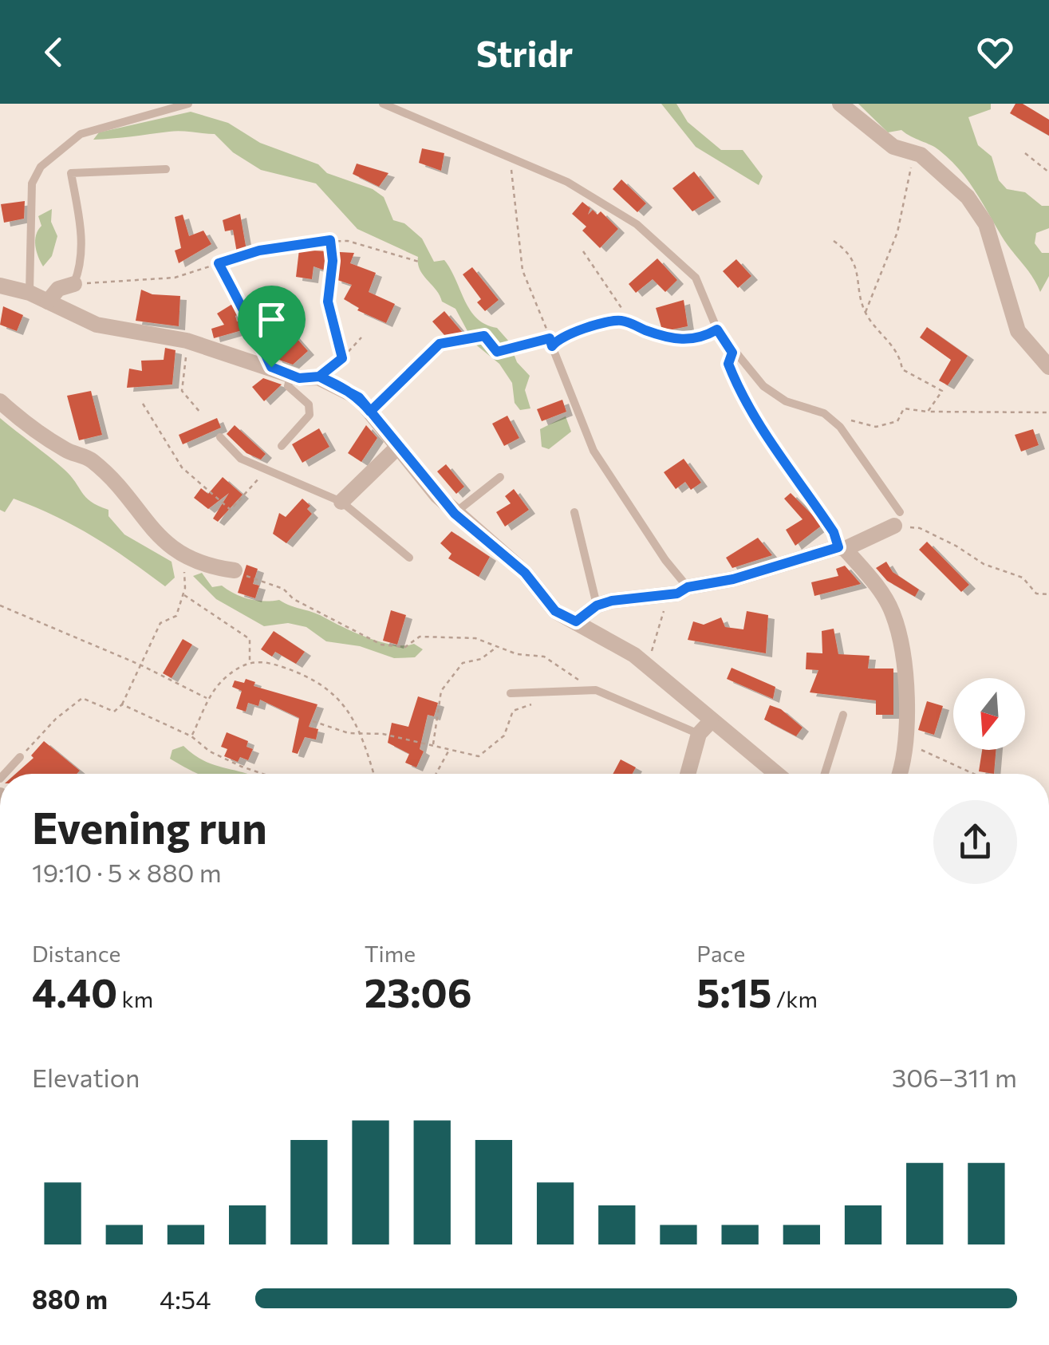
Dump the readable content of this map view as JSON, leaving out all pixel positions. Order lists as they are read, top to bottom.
{
  "north": "bottom",
  "page": {
    "header": "Stridr",
    "heading": ["Evening run", "19:10 · 5 × 880 m"],
    "stats": [
      ["Distance", "4.40 km"],
      ["Time", "23:06"],
      ["Pace", "5:15 /km"]
    ],
    "chart": ["Elevation", "306–311 m"],
    "list": [
      {
        "name": "880 m",
        "note": "4:54"
      }
    ]
  }
}
